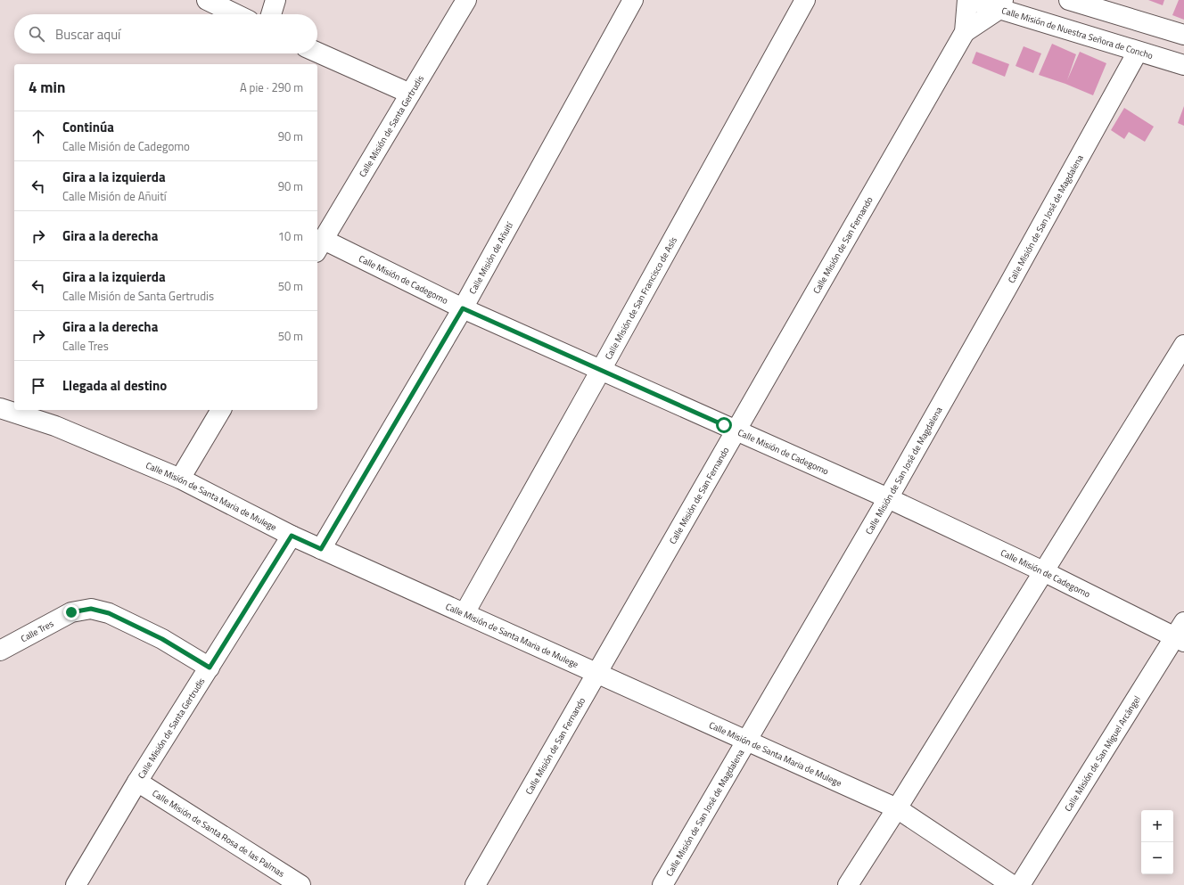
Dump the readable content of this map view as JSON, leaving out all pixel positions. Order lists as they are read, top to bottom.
{
  "streets": {
    "street": [
      "Calle Misión de Nuestra Señora de Concho",
      "Calle Misión de Santa Gertrudis",
      "Calle Misión de San José de Magdalena",
      "Calle Misión de San Fernando",
      "Calle Misión de Añuití",
      "Calle Misión de Cadegomo",
      "Calle Misión de San Francisco de Asís",
      "Calle Misión de Santa Maria de Mulege",
      "Calle Tres",
      "Calle Misión de San Miguel Arcángel",
      "Calle Misión de Santa Rosa de las Palmas"
    ]
  },
  "crossings": [
    ["Calle Misión de Nuestra Señora de Concho", "Calle Misión de San José de Magdalena"],
    ["Calle Misión de Nuestra Señora de Concho", "Calle Misión de San Fernando"],
    ["Calle Misión de Santa Gertrudis", "Calle Misión de Cadegomo"],
    ["Calle Misión de Santa Gertrudis", "Calle Misión de Santa Maria de Mulege"],
    ["Calle Misión de Santa Gertrudis", "Calle Tres"],
    ["Calle Misión de Santa Gertrudis", "Calle Misión de Santa Rosa de las Palmas"],
    ["Calle Misión de San José de Magdalena", "Calle Misión de Cadegomo"],
    ["Calle Misión de San José de Magdalena", "Calle Misión de Santa Maria de Mulege"],
    ["Calle Misión de San Fernando", "Calle Misión de Cadegomo"],
    ["Calle Misión de San Fernando", "Calle Misión de Santa Maria de Mulege"],
    ["Calle Misión de Añuití", "Calle Misión de Cadegomo"],
    ["Calle Misión de Añuití", "Calle Misión de Santa Maria de Mulege"],
    ["Calle Misión de Cadegomo", "Calle Misión de San Francisco de Asís"],
    ["Calle Misión de Cadegomo", "Calle Misión de San Miguel Arcángel"],
    ["Calle Misión de San Francisco de Asís", "Calle Misión de Santa Maria de Mulege"]
  ],
  "page": {
    "search": "Buscar aquí",
    "heading": ["4 min", "A pie · 290 m"],
    "list": [
      ["Continúa", "Calle Misión de Cadegomo", "90 m"],
      ["Gira a la izquierda", "Calle Misión de Añuití", "90 m"],
      ["Gira a la derecha", "10 m"],
      ["Gira a la izquierda", "Calle Misión de Santa Gertrudis", "50 m"],
      ["Gira a la derecha", "Calle Tres", "50 m"],
      "Llegada al destino"
    ],
    "map_buttons": ["+", "−"]
  }
}
